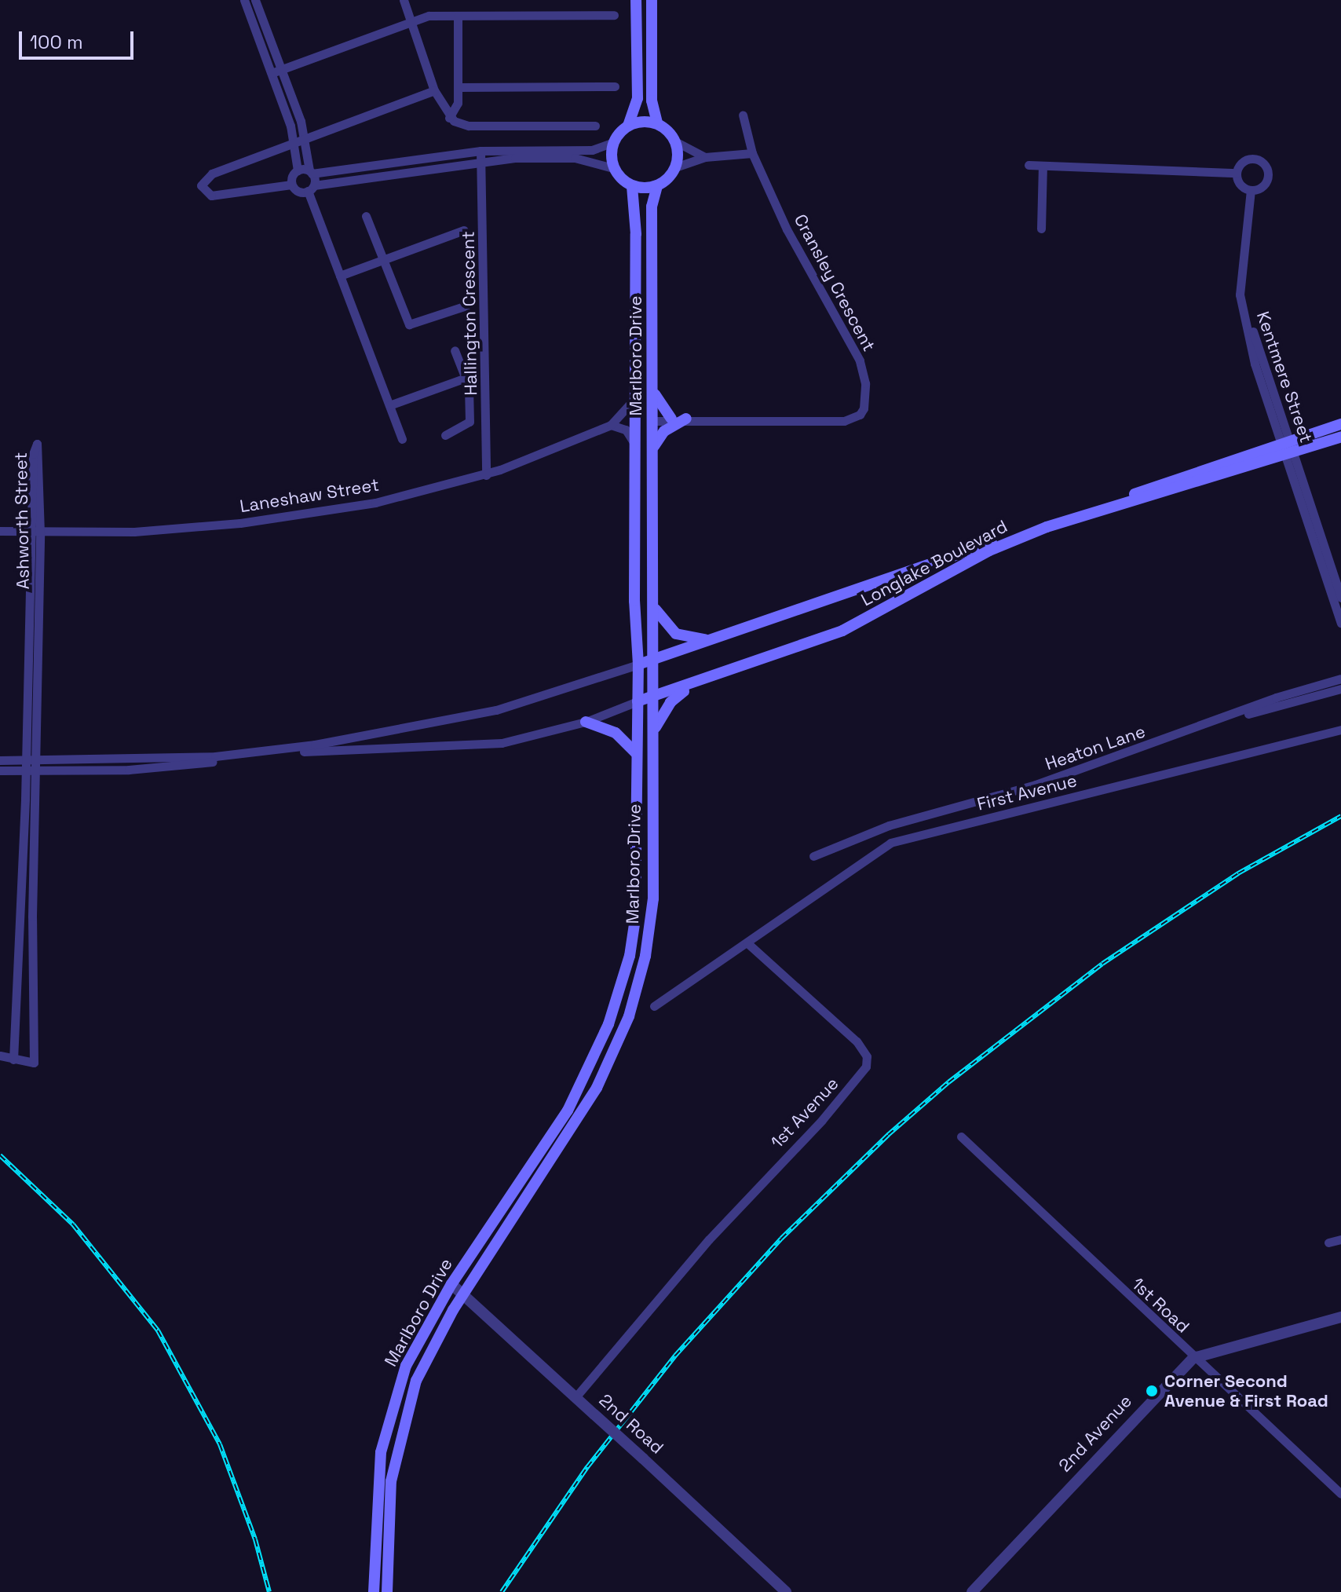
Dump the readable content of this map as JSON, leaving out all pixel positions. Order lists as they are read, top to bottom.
{
  "streets": {
    "main road": ["Marlboro Drive", "Longlake Boulevard"],
    "street": [
      "Cransley Crescent",
      "Hallington Crescent",
      "Kentmere Street",
      "Laneshaw Street",
      "Ashworth Street",
      "Heaton Lane",
      "First Avenue",
      "1st Avenue",
      "1st Road",
      "2nd Road",
      "2nd Avenue"
    ]
  },
  "crossings": [
    ["Cransley Crescent", "Marlboro Drive"],
    ["Hallington Crescent", "Laneshaw Street"],
    ["Marlboro Drive", "Laneshaw Street"],
    ["Marlboro Drive", "Longlake Boulevard"],
    ["Marlboro Drive", "2nd Road"],
    ["Kentmere Street", "Longlake Boulevard"],
    ["Laneshaw Street", "Ashworth Street"],
    ["First Avenue", "1st Avenue"],
    ["1st Avenue", "2nd Road"],
    ["1st Road", "2nd Avenue"]
  ],
  "places": ["Corner Second Avenue & First Road"],
  "scale_bar": "100 m"
}
